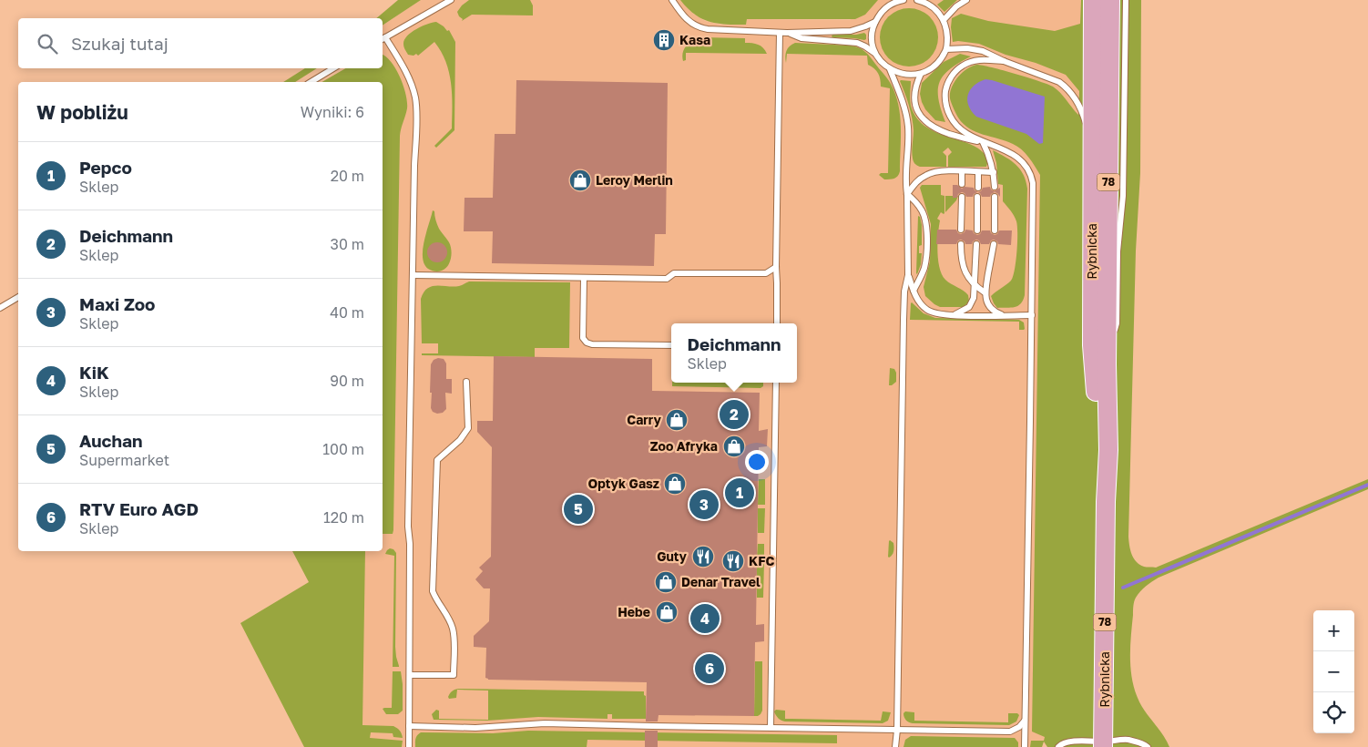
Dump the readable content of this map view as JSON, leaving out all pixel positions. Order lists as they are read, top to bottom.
{
  "streets": {
    "main road": ["78", "Rybnicka"]
  },
  "places": {
    "building": ["Kasa"],
    "shop": [
      "Leroy Merlin",
      "Carry",
      "Zoo Afryka",
      "Optyk Gasz",
      "Denar Travel",
      "Hebe"
    ],
    "restaurant": ["Guty", "KFC"]
  },
  "page": {
    "search": "Szukaj tutaj",
    "heading": ["W pobliżu", "Wyniki: 6"],
    "list": [
      {
        "mark": "1",
        "name": "Pepco",
        "note": "Sklep",
        "value": "20 m"
      },
      {
        "mark": "2",
        "name": "Deichmann",
        "note": "Sklep",
        "value": "30 m"
      },
      {
        "mark": "3",
        "name": "Maxi Zoo",
        "note": "Sklep",
        "value": "40 m"
      },
      {
        "mark": "4",
        "name": "KiK",
        "note": "Sklep",
        "value": "90 m"
      },
      {
        "mark": "5",
        "name": "Auchan",
        "note": "Supermarket",
        "value": "100 m"
      },
      {
        "mark": "6",
        "name": "RTV Euro AGD",
        "note": "Sklep",
        "value": "120 m"
      }
    ],
    "popup": ["Deichmann", "Sklep"],
    "pins": [
      "2",
      "1",
      "3",
      "5",
      "4",
      "6"
    ],
    "map_buttons": ["+", "−"]
  }
}
